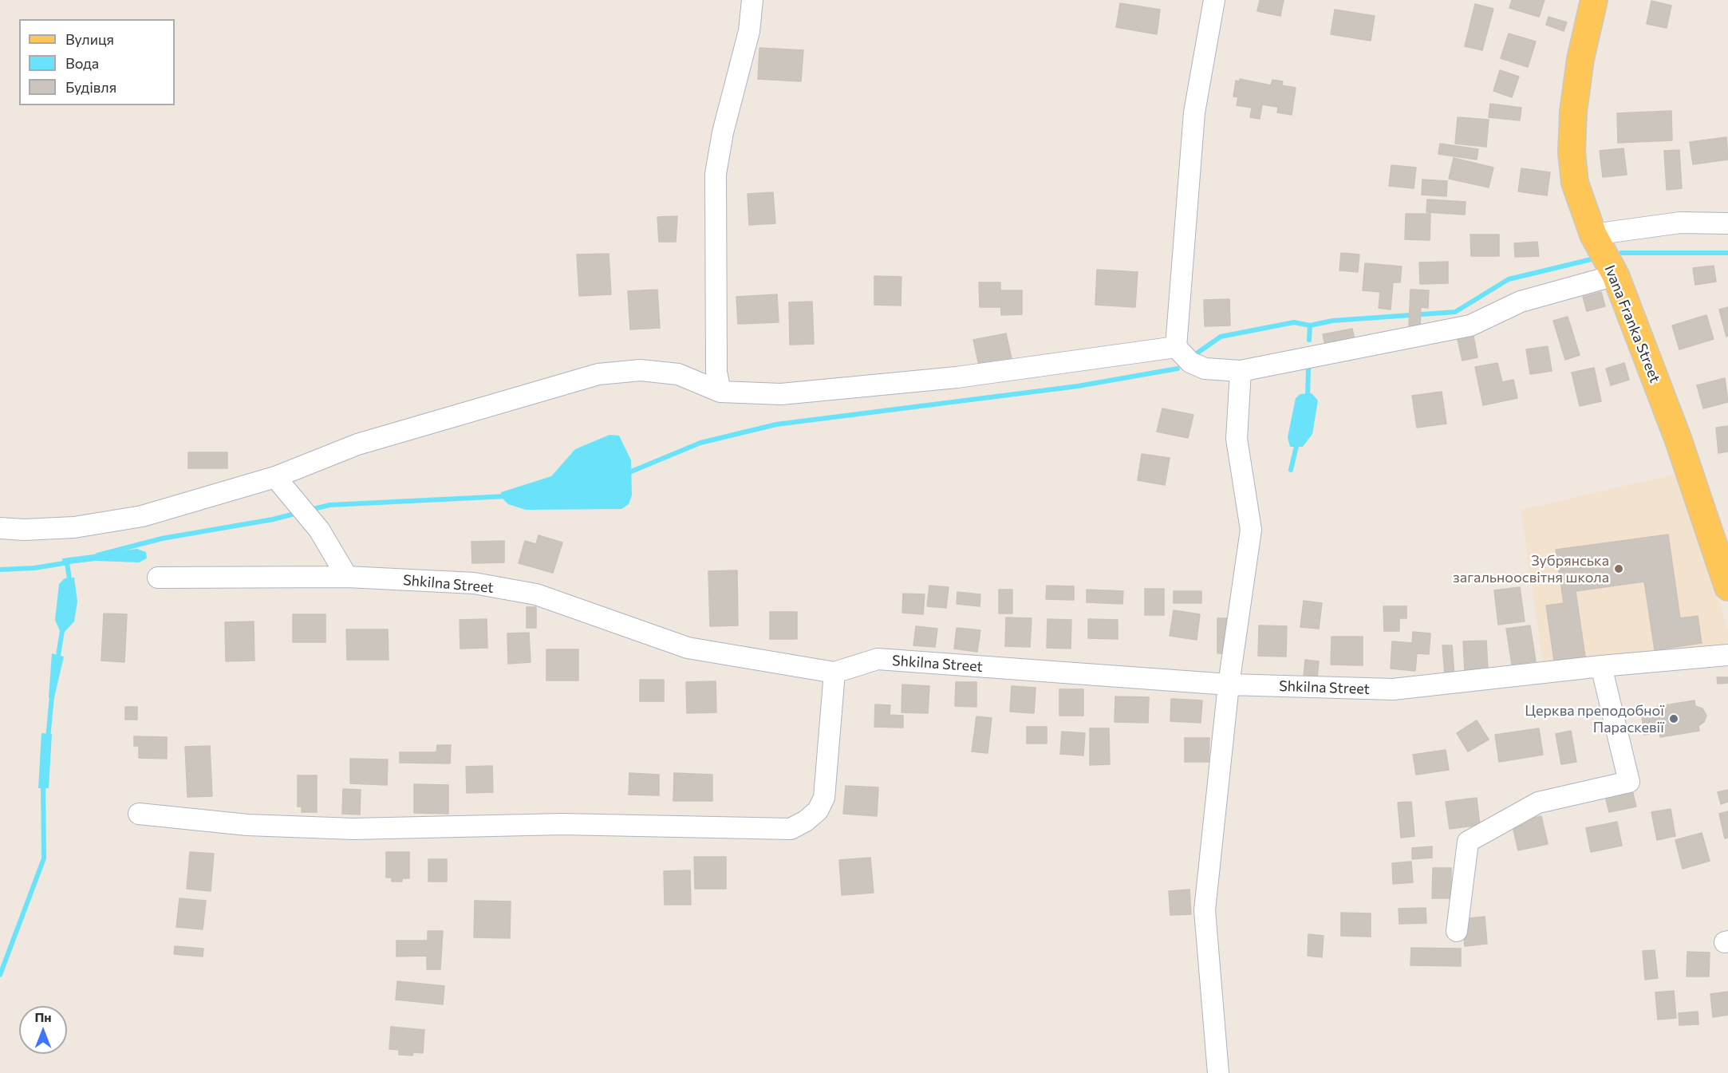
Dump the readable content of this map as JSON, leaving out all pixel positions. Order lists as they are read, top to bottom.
{
  "streets": {
    "main road": ["Ivana Franka Street"],
    "street": ["Shkilna Street"]
  },
  "places": ["Зубрянська загальноосвітня школа", "Церква преподобної Параскевії"],
  "legend": ["Вулиця", "Вода", "Будівля"],
  "north": "top"
}
